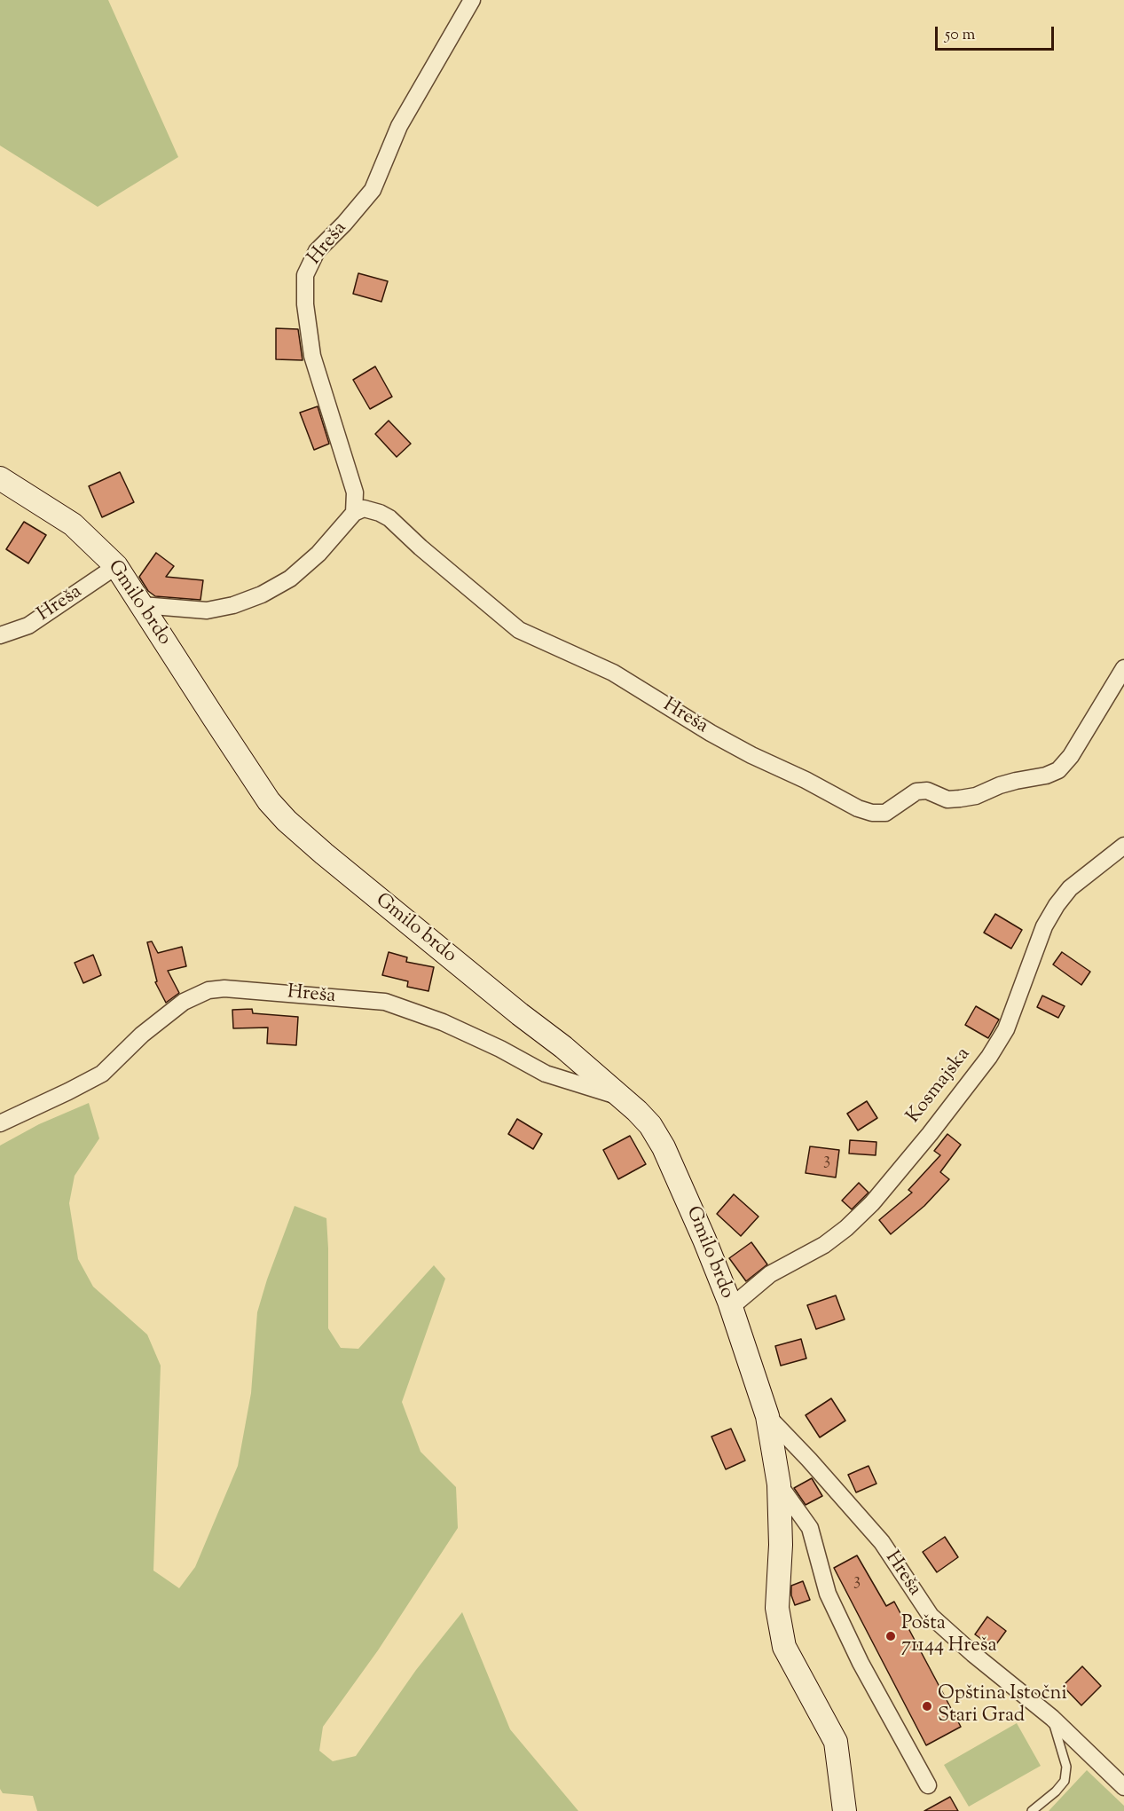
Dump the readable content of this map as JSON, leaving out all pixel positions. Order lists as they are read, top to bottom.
{
  "streets": {
    "main road": ["Gmilo brdo"],
    "street": ["Hreša", "Kosmajska"]
  },
  "crossings": [
    ["Hreša", "Gmilo brdo"],
    ["Gmilo brdo", "Kosmajska"]
  ],
  "places": ["Pošta 71144 Hreša", "Opština Istočni Stari Grad"],
  "house_numbers": ["3", "3"],
  "scale_bar": "50 m"
}
